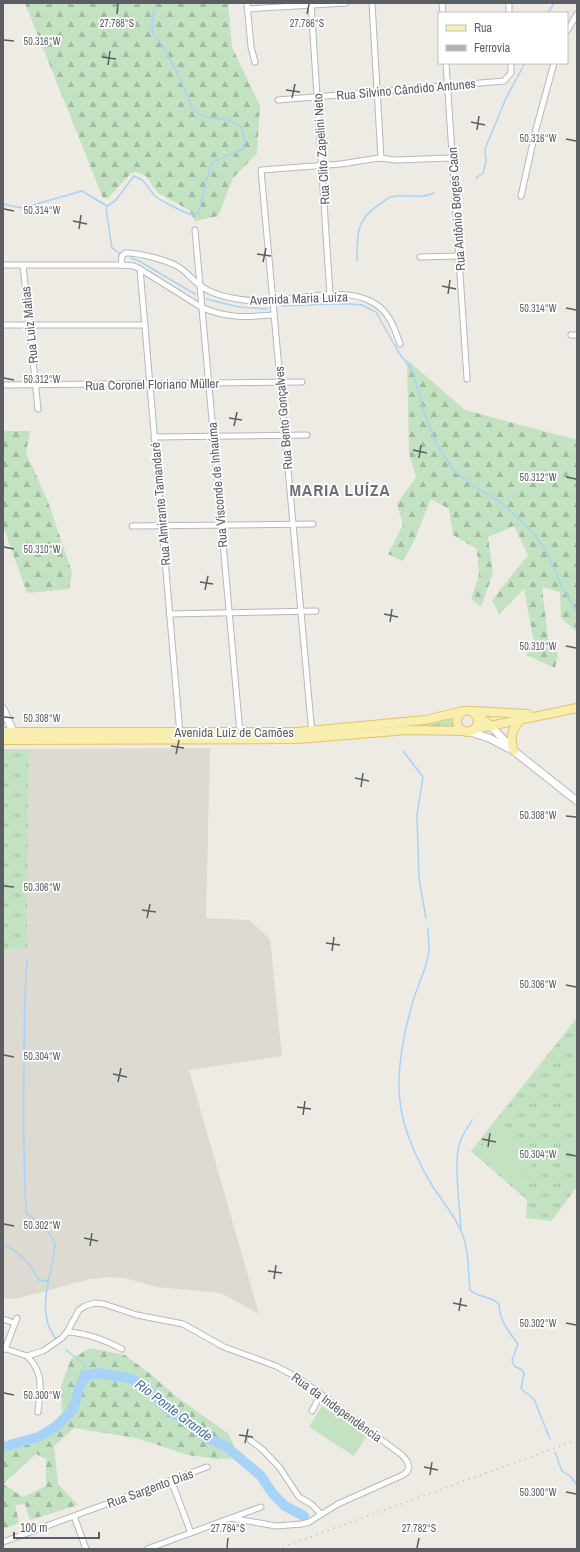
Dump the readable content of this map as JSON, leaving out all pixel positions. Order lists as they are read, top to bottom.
{
  "streets": {
    "main road": ["Avenida Luiz de Camões"],
    "street": [
      "Rua Silvino Cândido Antunes",
      "Rua Clito Zapelini Neto",
      "Rua Antônio Borges Caon",
      "Avenida Maria Luíza",
      "Rua Luiz Matias",
      "Rua Coronel Floriano Müller",
      "Rua Bento Gonçalves",
      "Rua Visconde de Inhaúma",
      "Rua Almirante Tamandaré",
      "Rua da Independência",
      "Rua Sargento Dias"
    ]
  },
  "crossings": [
    ["Rua Silvino Cândido Antunes", "Rua Clito Zapelini Neto"],
    ["Rua Silvino Cândido Antunes", "Rua Antônio Borges Caon"],
    ["Rua Clito Zapelini Neto", "Avenida Maria Luíza"],
    ["Rua Clito Zapelini Neto", "Rua Bento Gonçalves"],
    ["Avenida Maria Luíza", "Rua Bento Gonçalves"],
    ["Avenida Maria Luíza", "Rua Visconde de Inhaúma"],
    ["Avenida Maria Luíza", "Rua Almirante Tamandaré"],
    ["Rua Luiz Matias", "Rua Coronel Floriano Müller"],
    ["Rua Coronel Floriano Müller", "Rua Bento Gonçalves"],
    ["Rua Coronel Floriano Müller", "Rua Visconde de Inhaúma"],
    ["Rua Coronel Floriano Müller", "Rua Almirante Tamandaré"],
    ["Rua Bento Gonçalves", "Avenida Luiz de Camões"],
    ["Rua Visconde de Inhaúma", "Avenida Luiz de Camões"],
    ["Rua Almirante Tamandaré", "Avenida Luiz de Camões"]
  ],
  "districts": ["MARIA LUÍZA"],
  "water": ["Rio Ponte Grande"],
  "legend": ["Rua", "Ferrovia"],
  "scale_bar": "100 m",
  "coordinates": [
    "27.788°S",
    "27.786°S",
    "50.316°W",
    "50.314°W",
    "50.312°W",
    "50.310°W",
    "50.308°W",
    "50.306°W",
    "50.304°W",
    "50.302°W",
    "50.300°W",
    "27.784°S",
    "27.782°S"
  ]
}
